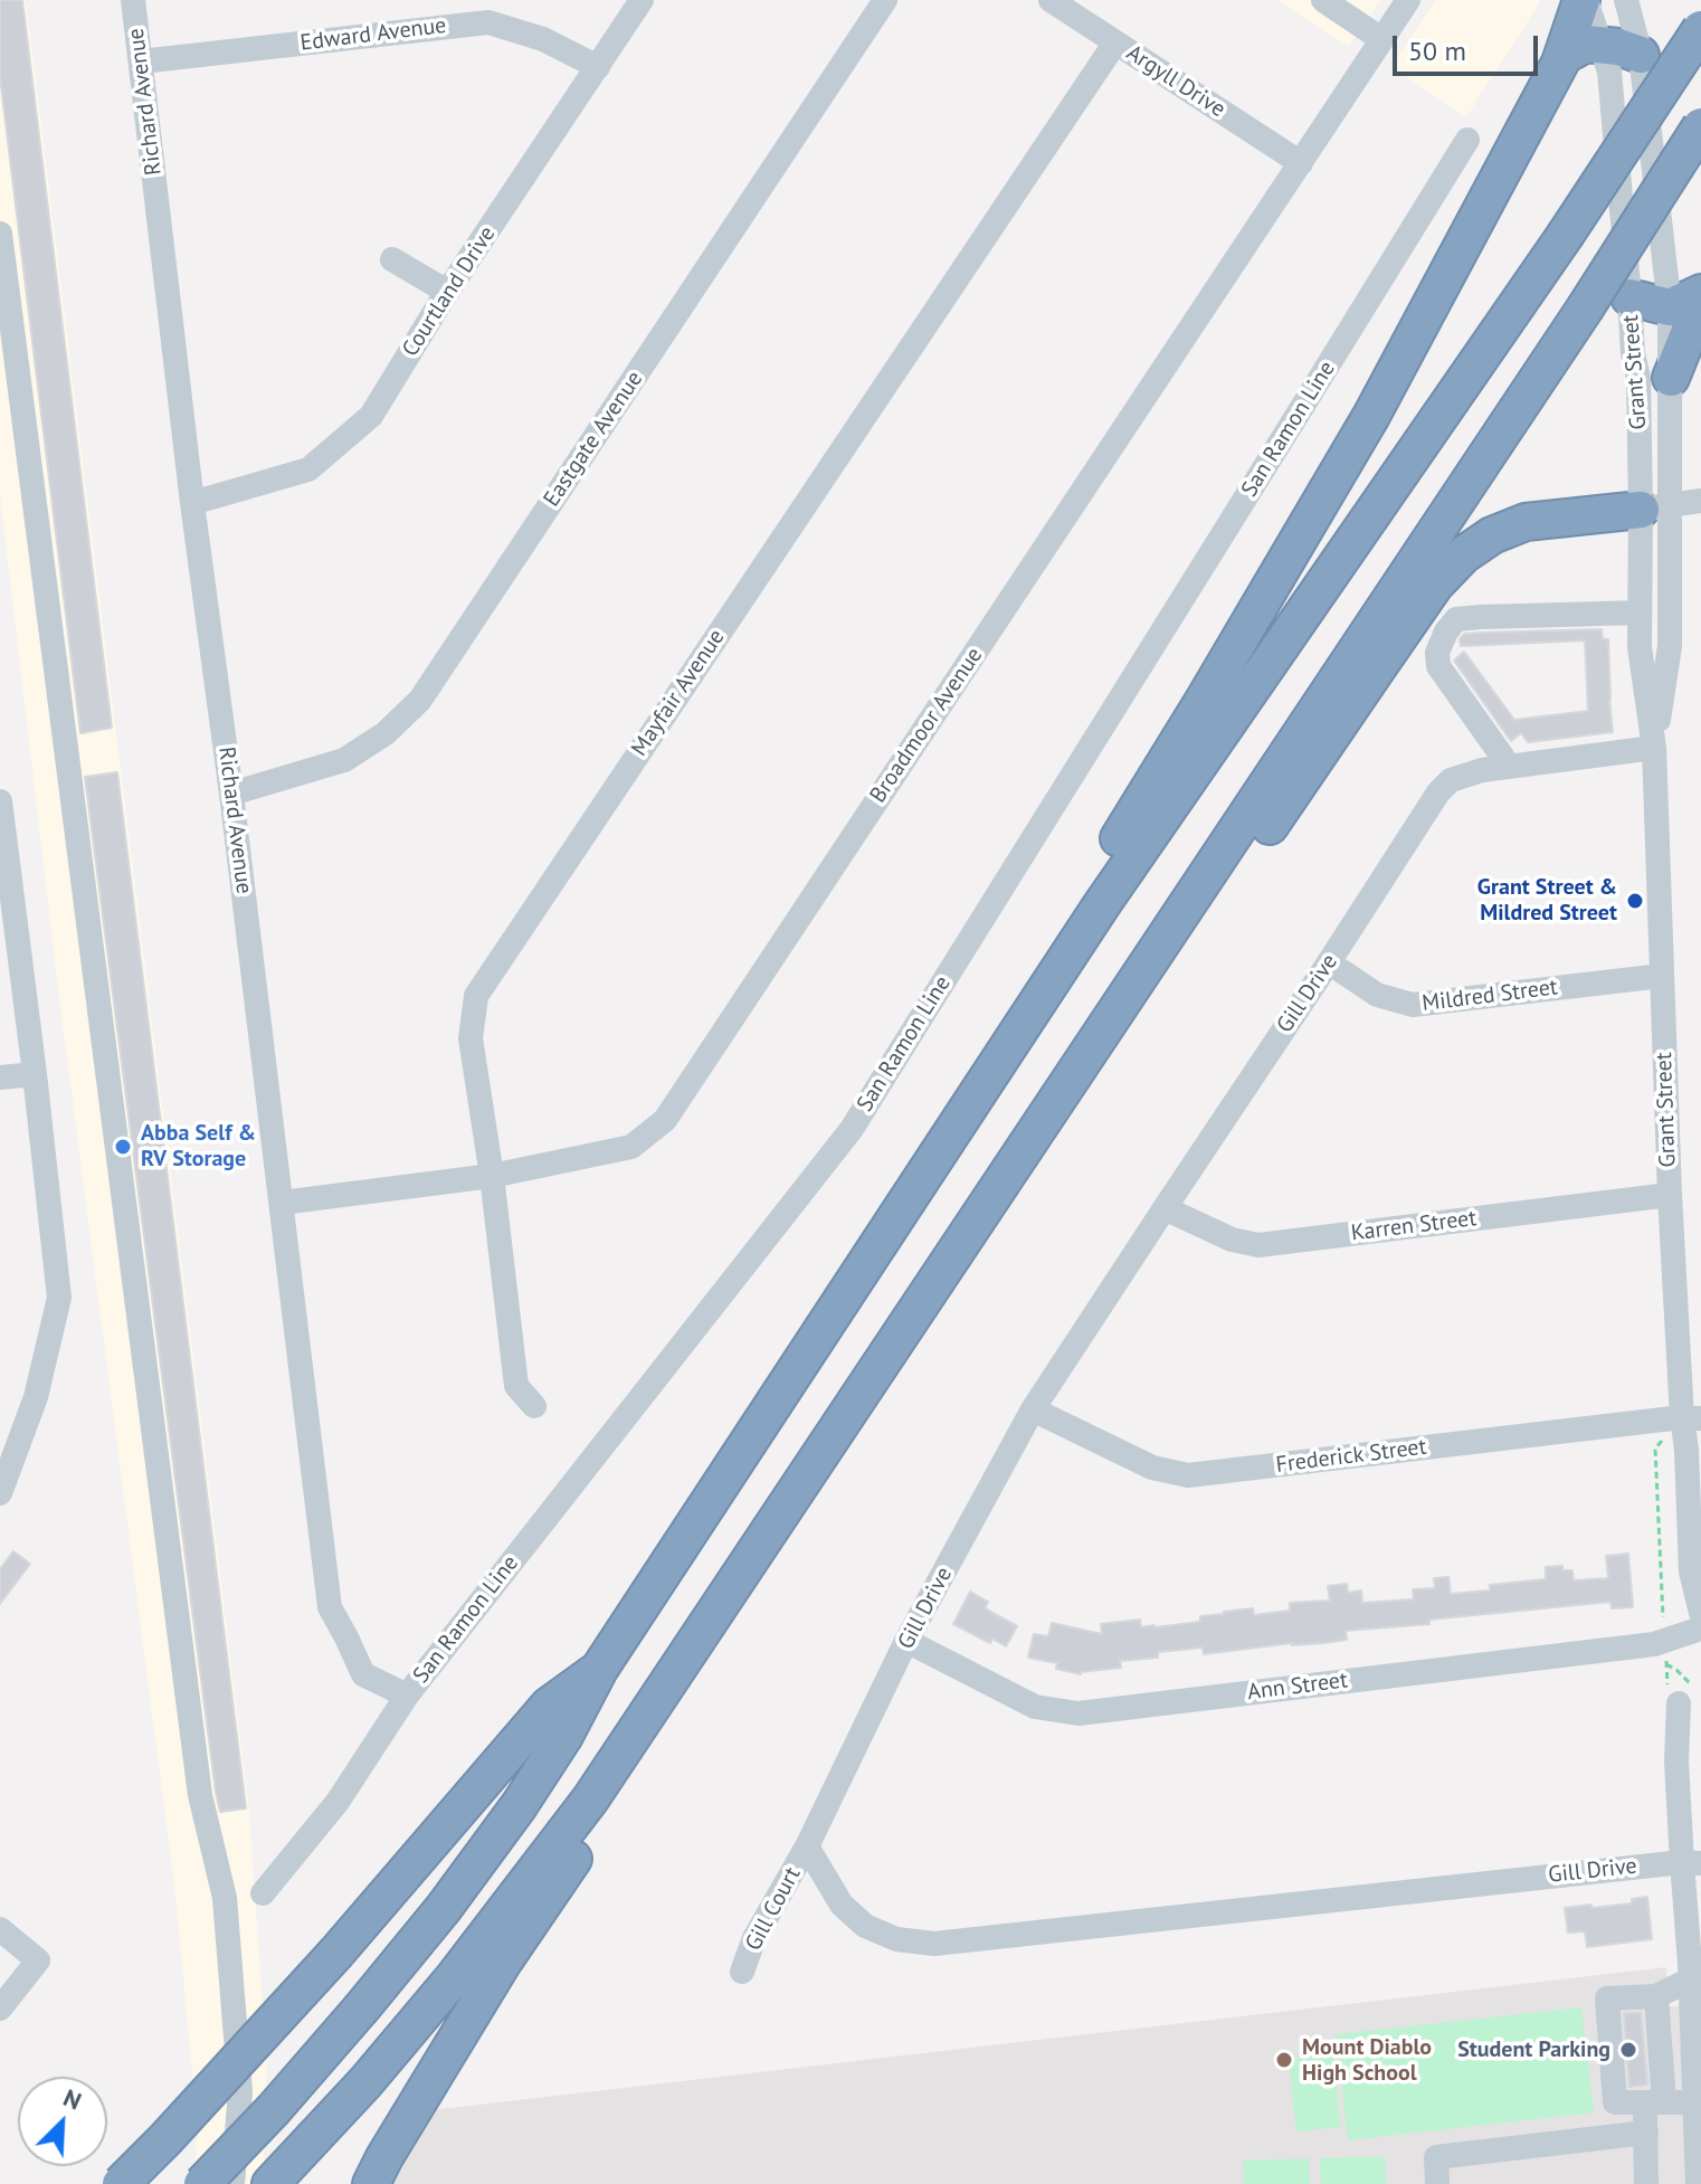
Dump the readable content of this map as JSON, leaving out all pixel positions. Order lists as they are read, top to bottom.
{
  "streets": {
    "street": [
      "Edward Avenue",
      "Argyll Drive",
      "Richard Avenue",
      "Courtland Drive",
      "Grant Street",
      "San Ramon Line",
      "Eastgate Avenue",
      "Mayfair Avenue",
      "Broadmoor Avenue",
      "Gill Drive",
      "Mildred Street",
      "Karren Street",
      "Frederick Street",
      "Ann Street",
      "Gill Court"
    ]
  },
  "crossings": [
    ["Edward Avenue", "Richard Avenue"],
    ["Edward Avenue", "Courtland Drive"],
    ["Argyll Drive", "Mayfair Avenue"],
    ["Argyll Drive", "Broadmoor Avenue"],
    ["Richard Avenue", "Courtland Drive"],
    ["Richard Avenue", "San Ramon Line"],
    ["Richard Avenue", "Eastgate Avenue"],
    ["Richard Avenue", "Broadmoor Avenue"],
    ["Grant Street", "Gill Drive"],
    ["Grant Street", "Mildred Street"],
    ["Grant Street", "Karren Street"],
    ["Grant Street", "Frederick Street"],
    ["Mayfair Avenue", "Broadmoor Avenue"],
    ["Gill Drive", "Mildred Street"],
    ["Gill Drive", "Karren Street"],
    ["Gill Drive", "Frederick Street"],
    ["Gill Drive", "Ann Street"],
    ["Gill Drive", "Gill Court"]
  ],
  "places": [
    "Grant Street & Mildred Street",
    "Abba Self & RV Storage",
    "Student Parking",
    "Mount Diablo High School"
  ],
  "scale_bar": "50 m",
  "north": "top right"
}
